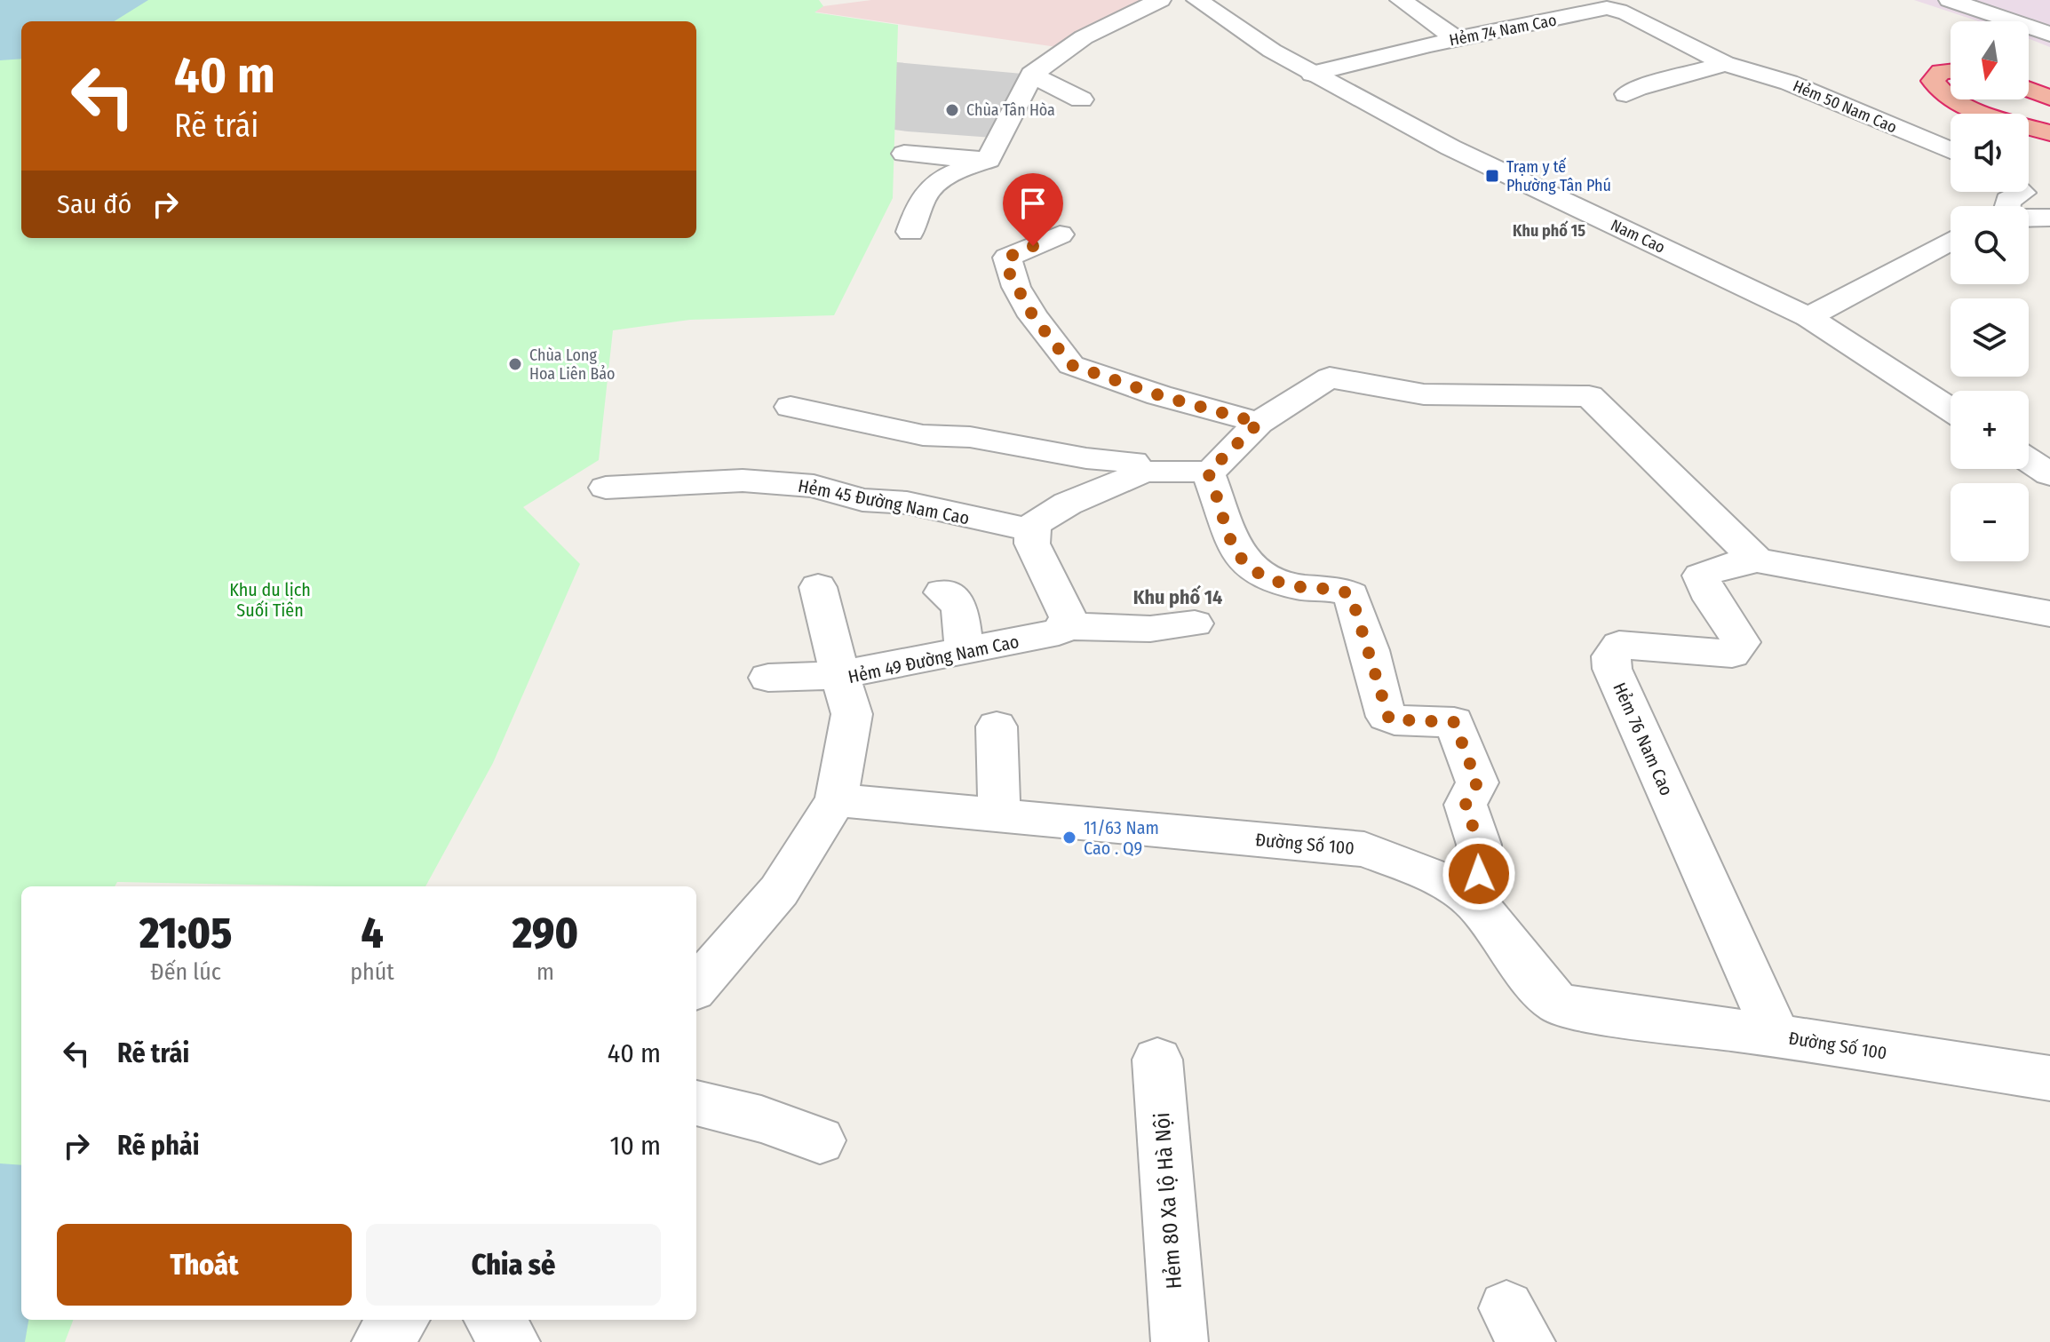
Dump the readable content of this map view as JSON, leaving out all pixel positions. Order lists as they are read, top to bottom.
{
  "streets": {
    "street": [
      "Hẻm 74 Nam Cao",
      "Hẻm 50 Nam Cao",
      "Nam Cao",
      "Hẻm 45 Đường Nam Cao",
      "Hẻm 49 Đường Nam Cao",
      "Hẻm 76 Nam Cao",
      "Đường Số 100",
      "Hẻm 80 Xa lộ Hà Nội"
    ]
  },
  "crossings": [
    ["Hẻm 74 Nam Cao", "Hẻm 50 Nam Cao"],
    ["Hẻm 74 Nam Cao", "Nam Cao"],
    ["Hẻm 49 Đường Nam Cao", "Đường Số 100"],
    ["Hẻm 76 Nam Cao", "Đường Số 100"]
  ],
  "districts": ["Khu phố 15", "Khu phố 14"],
  "parks": ["Khu du lịch Suối Tiên"],
  "places": {
    "other": ["Chùa Tân Hòa", "Chùa Long Hoa Liên Bảo", "11/63 Nam Cao . Q9"],
    "transit": ["Trạm y tế Phường Tân Phú"]
  },
  "north": "bottom",
  "page": {
    "map_buttons": ["+", "−"],
    "turn": ["40 m", "Rẽ trái"],
    "then": "Sau đó",
    "eta": [
      "21:05",
      "Đến lúc",
      "4",
      "phút",
      "290",
      "m"
    ],
    "list": [
      {
        "name": "Rẽ trái",
        "value": "40 m"
      },
      {
        "name": "Rẽ phải",
        "value": "10 m"
      }
    ],
    "buttons": ["Thoát", "Chia sẻ"]
  }
}
